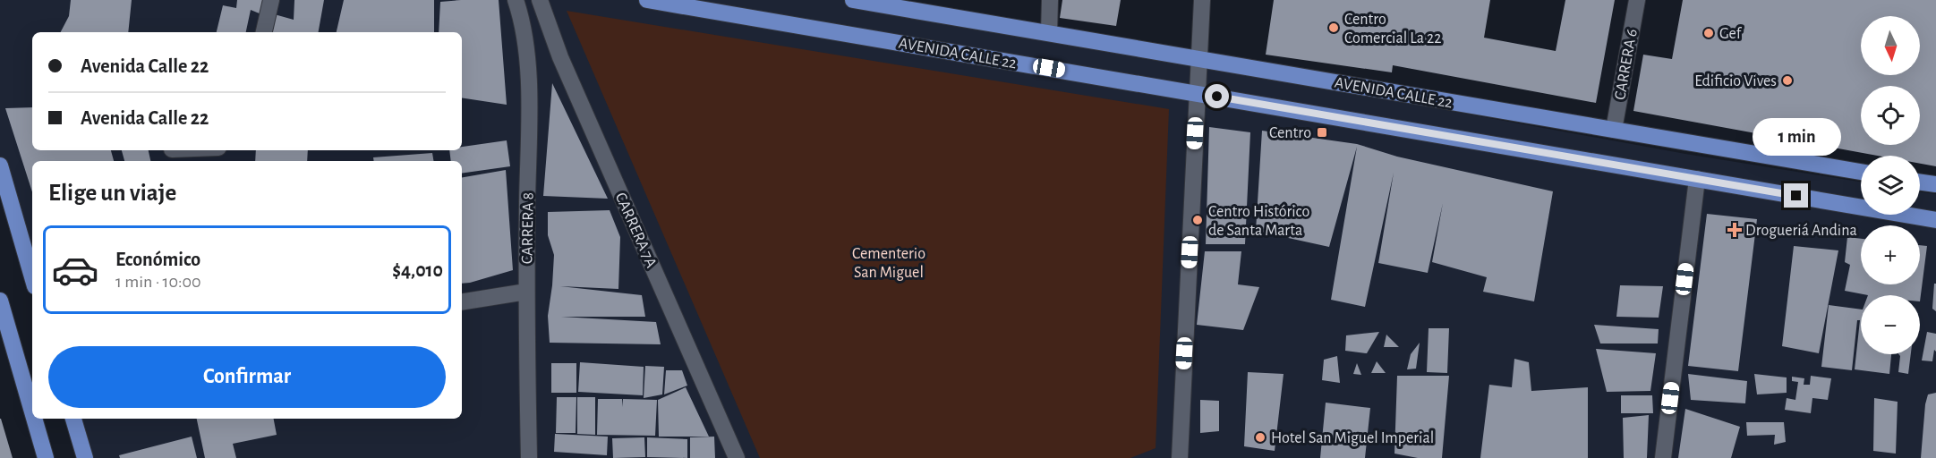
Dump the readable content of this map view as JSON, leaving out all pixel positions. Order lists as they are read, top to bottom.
{
  "streets": {
    "main road": ["AVENIDA CALLE 22"],
    "street": ["CARRERA 6", "CARRERA 8", "CARRERA 7A"]
  },
  "crossings": [
    ["AVENIDA CALLE 22", "CARRERA 6"]
  ],
  "parks": ["Cementerio San Miguel"],
  "places": {
    "other": [
      "Centro Comercial La 22",
      "Gef",
      "Edificio Vives",
      "Centro Histórico de Santa Marta",
      "Hotel San Miguel Imperial"
    ],
    "transit": ["Centro"],
    "health": ["Drogueriá Andina"]
  },
  "north": "bottom",
  "page": {
    "map_buttons": ["+", "−"],
    "banner": ["Avenida Calle 22", "Avenida Calle 22"],
    "bubble": "1 min",
    "heading": "Elige un viaje",
    "list": [
      {
        "name": "Económico",
        "note": "1 min · 10:00",
        "value": "$4,010"
      }
    ],
    "buttons": "Confirmar"
  }
}
